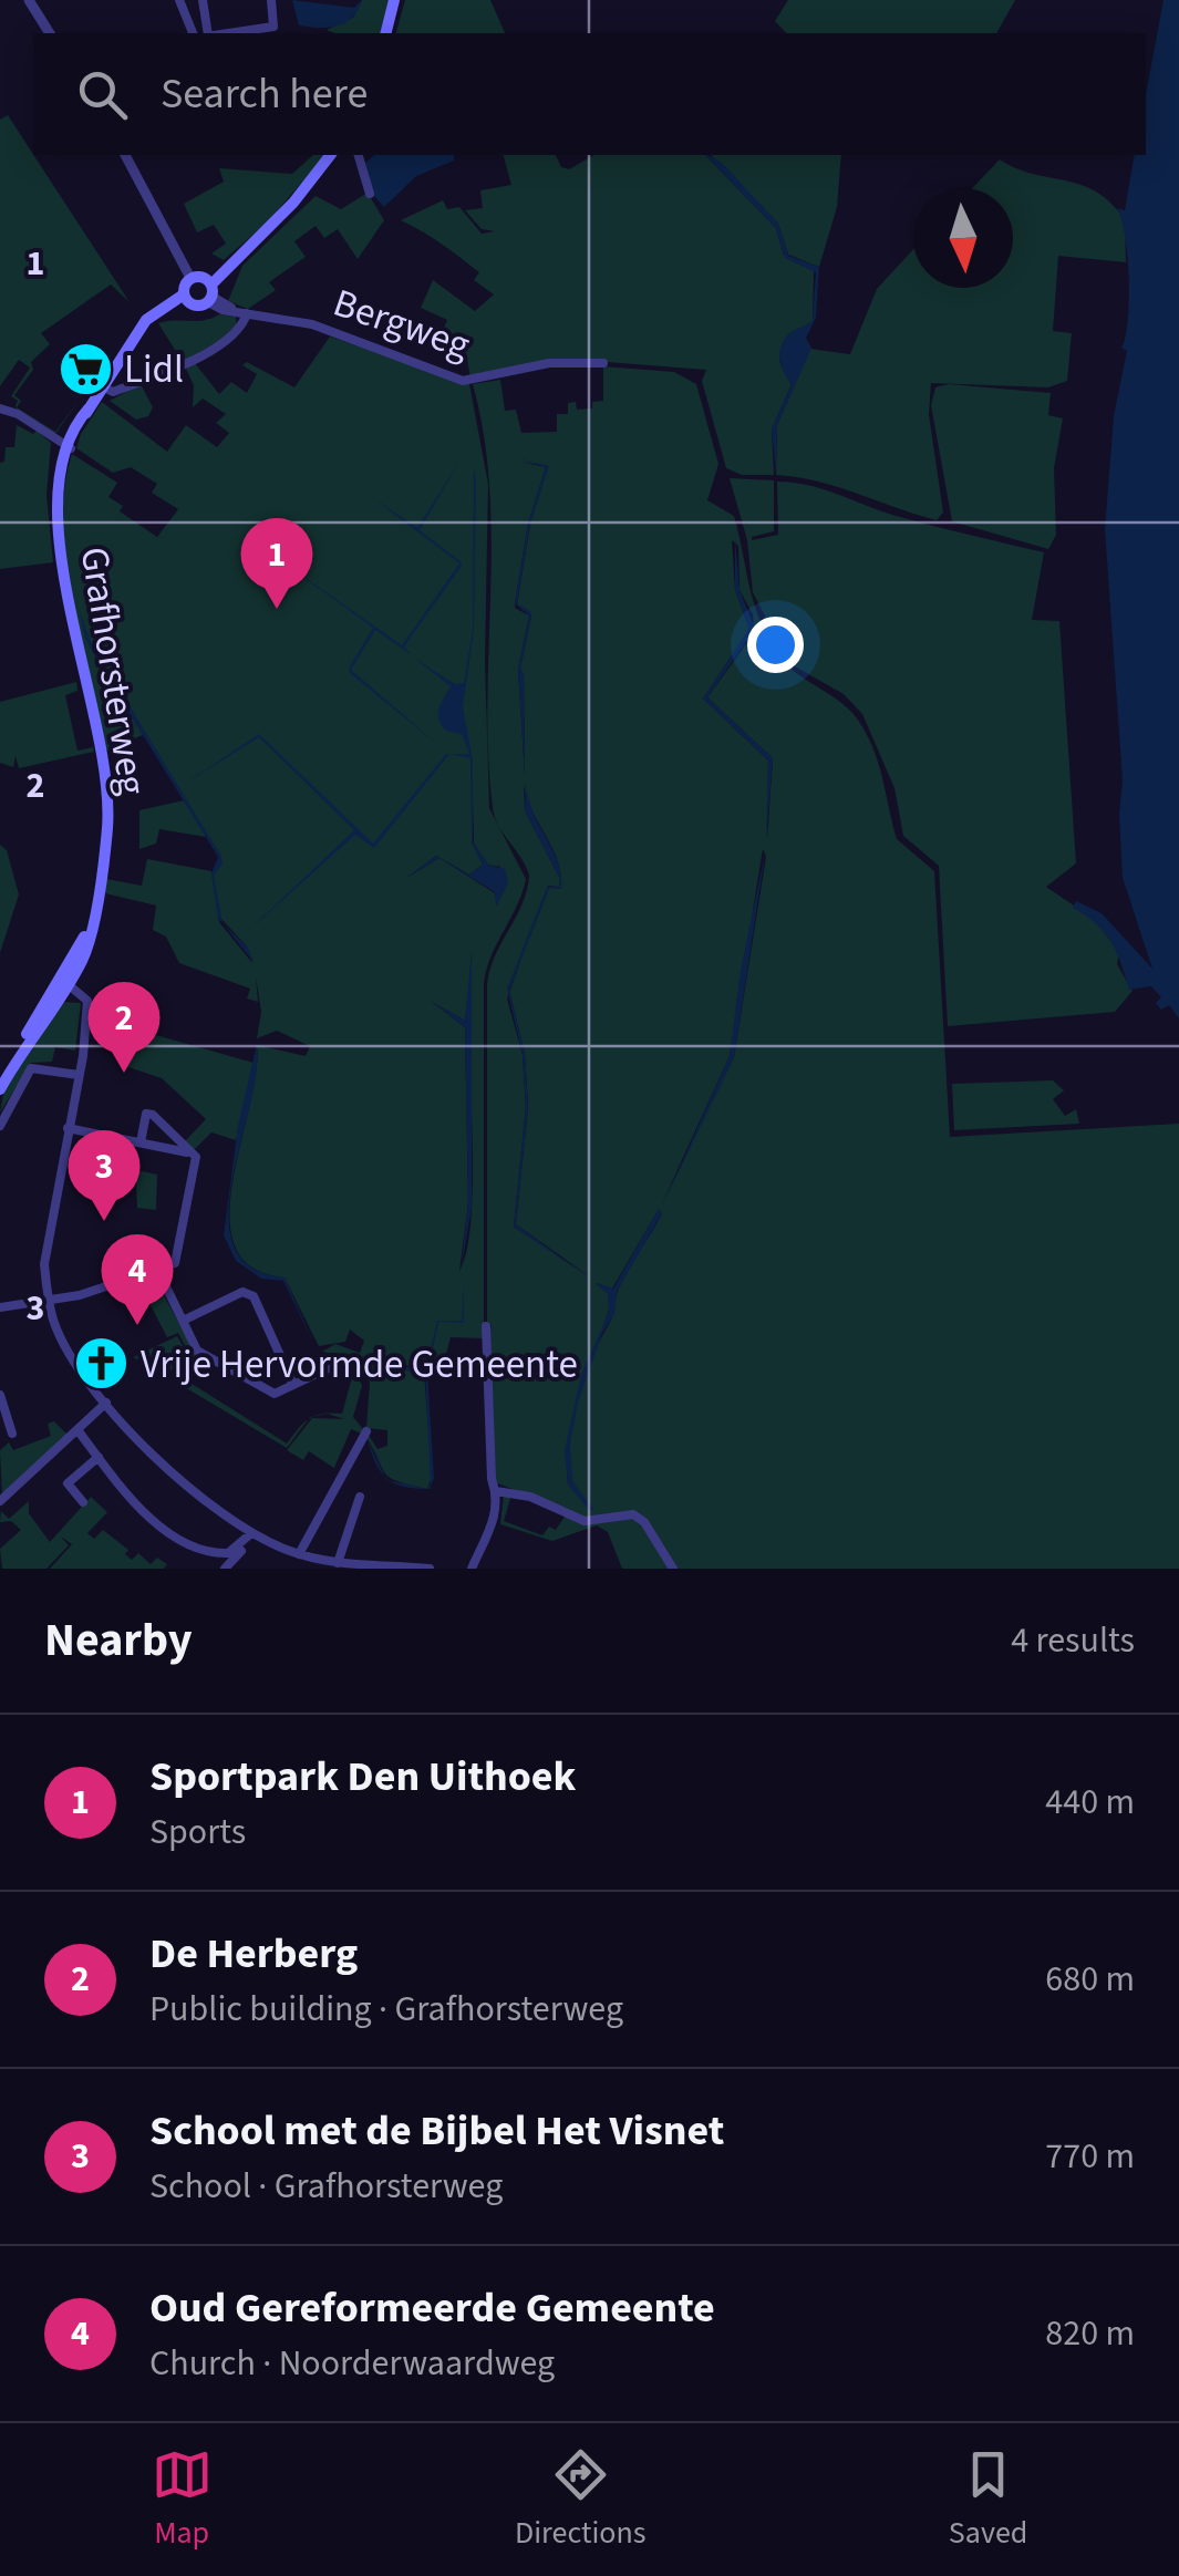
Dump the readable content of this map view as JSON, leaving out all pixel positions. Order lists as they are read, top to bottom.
{
  "streets": {
    "main road": ["Grafhorsterweg"],
    "street": ["Bergweg"]
  },
  "places": {
    "supermarket": ["Lidl"],
    "church": ["Vrije Hervormde Gemeente"]
  },
  "north": "bottom",
  "page": {
    "search": "Search here",
    "pins": [
      "1",
      "2",
      "3",
      "4"
    ],
    "heading": ["Nearby", "4 results"],
    "list": [
      {
        "mark": "1",
        "name": "Sportpark Den Uithoek",
        "note": "Sports",
        "value": "440 m"
      },
      {
        "mark": "2",
        "name": "De Herberg",
        "note": "Public building · Grafhorsterweg",
        "value": "680 m"
      },
      {
        "mark": "3",
        "name": "School met de Bijbel Het Visnet",
        "note": "School · Grafhorsterweg",
        "value": "770 m"
      },
      {
        "mark": "4",
        "name": "Oud Gereformeerde Gemeente",
        "note": "Church · Noorderwaardweg",
        "value": "820 m"
      }
    ],
    "nav": ["Map", "Directions", "Saved"]
  },
  "grid": {
    "rows": ["1", "2", "3"]
  }
}
